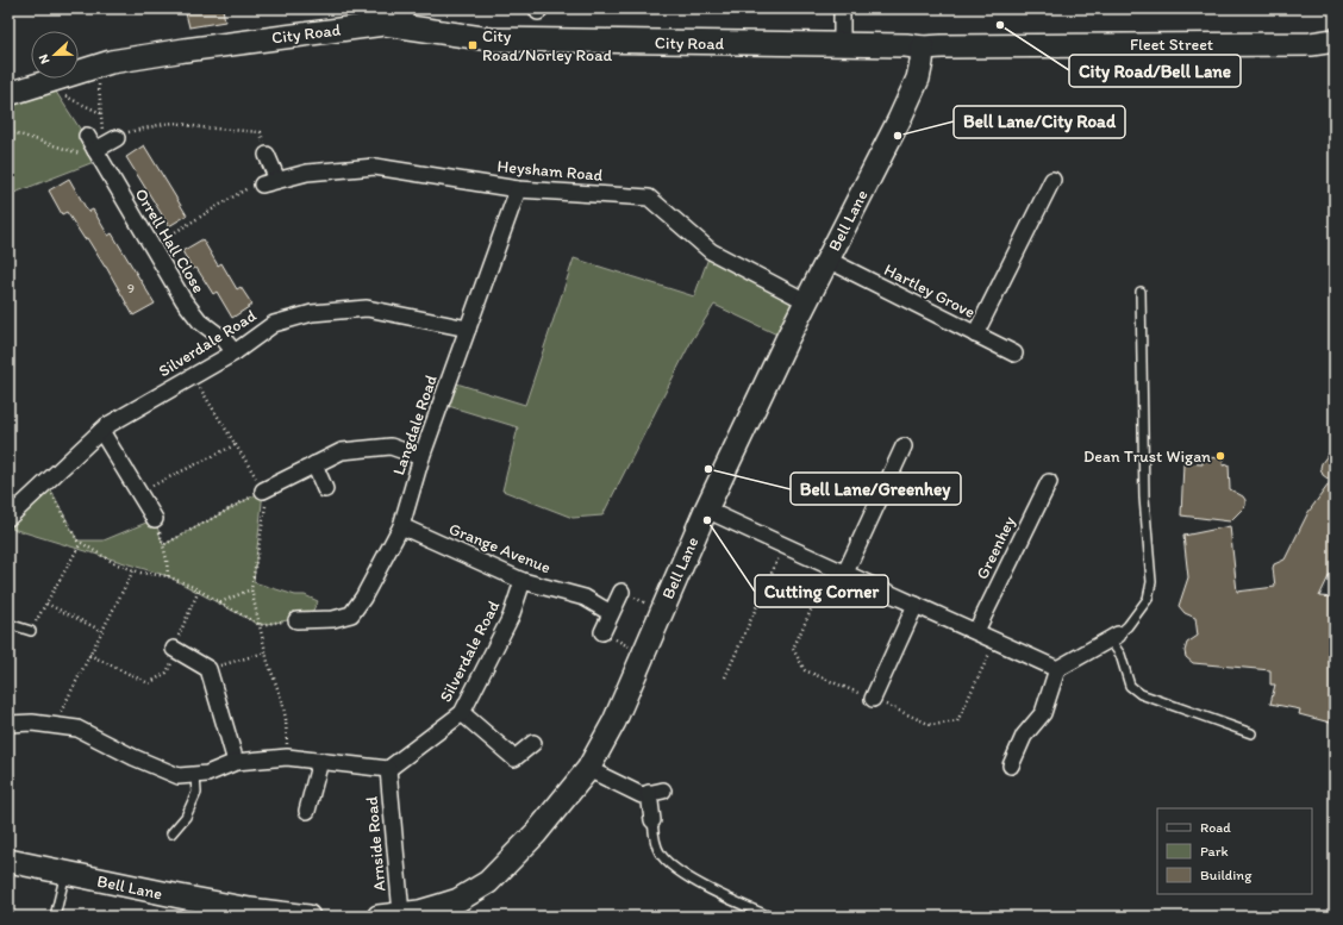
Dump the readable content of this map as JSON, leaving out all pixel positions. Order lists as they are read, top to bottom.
{
  "streets": {
    "street": [
      "City Road",
      "Fleet Street",
      "Heysham Road",
      "Bell Lane",
      "Orrell Hall Close",
      "Hartley Grove",
      "Silverdale Road",
      "Langdale Road",
      "Grange Avenue",
      "Greenhey",
      "Arnside Road"
    ]
  },
  "crossings": [
    ["City Road", "Fleet Street"],
    ["City Road", "Bell Lane"],
    ["Fleet Street", "Bell Lane"],
    ["Heysham Road", "Bell Lane"],
    ["Heysham Road", "Langdale Road"],
    ["Bell Lane", "Hartley Grove"],
    ["Bell Lane", "Arnside Road"],
    ["Orrell Hall Close", "Silverdale Road"],
    ["Silverdale Road", "Langdale Road"],
    ["Silverdale Road", "Grange Avenue"],
    ["Silverdale Road", "Arnside Road"],
    ["Langdale Road", "Grange Avenue"]
  ],
  "places": {
    "other": [
      "City Road/Bell Lane",
      "Bell Lane/City Road",
      "Dean Trust Wigan",
      "Bell Lane/Greenhey",
      "Cutting Corner"
    ],
    "transit": ["City Road/Norley Road"]
  },
  "house_numbers": ["9"],
  "legend": ["Road", "Park", "Building"],
  "north": "left"
}
